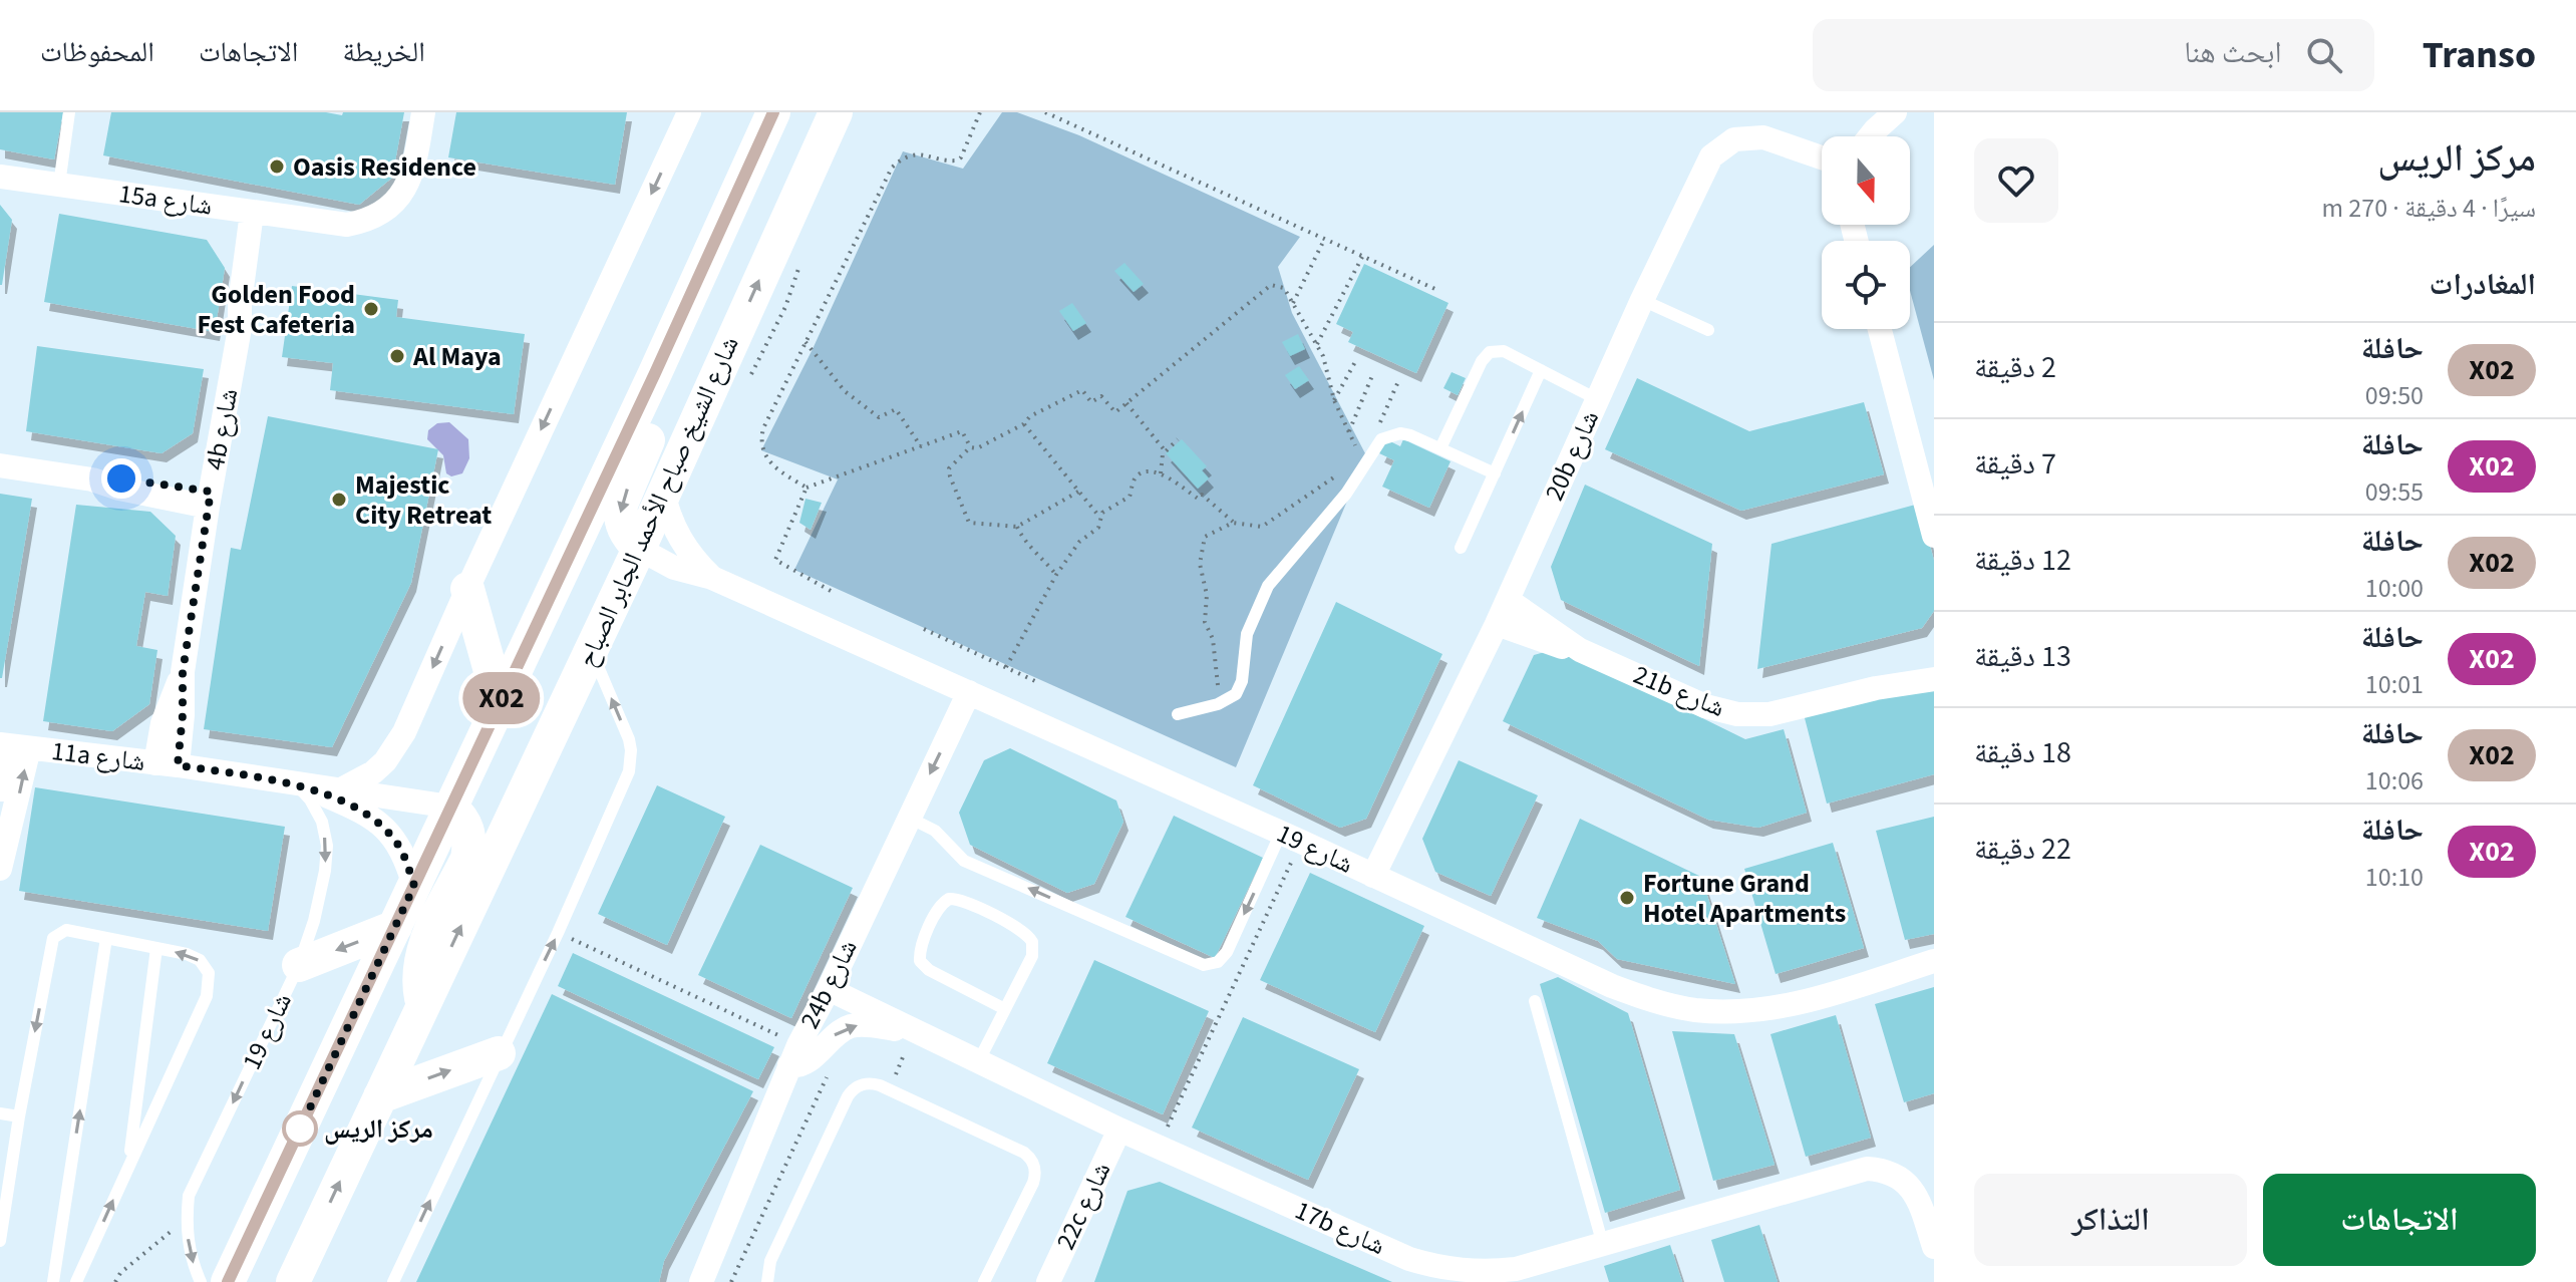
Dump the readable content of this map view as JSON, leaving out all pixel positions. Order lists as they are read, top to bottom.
{
  "streets": {
    "main road": ["شارع الشيخ صباح الأحمد الجابر الصباح"],
    "street": [
      "15a شارع",
      "4b شارع",
      "20b شارع",
      "21b شارع",
      "11a شارع",
      "شارع 19",
      "24b شارع",
      "22c شارع",
      "17b شارع"
    ]
  },
  "crossings": [
    ["15a شارع", "4b شارع"],
    ["4b شارع", "11a شارع"],
    ["20b شارع", "21b شارع"],
    ["20b شارع", "شارع 19"],
    ["شارع الشيخ صباح الأحمد الجابر الصباح", "11a شارع"],
    ["شارع الشيخ صباح الأحمد الجابر الصباح", "شارع 19"],
    ["11a شارع", "شارع 19"],
    ["شارع 19", "24b شارع"],
    ["24b شارع", "17b شارع"],
    ["22c شارع", "17b شارع"]
  ],
  "places": [
    "Oasis Residence",
    "Golden Food Fest Cafeteria",
    "Al Maya",
    "Majestic City Retreat",
    "Fortune Grand Hotel Apartments",
    "مركز الريس"
  ],
  "lines": ["bus line X02"],
  "north": "bottom",
  "page": {
    "header": "Transo",
    "search": "ابحث هنا",
    "nav": ["الخريطة", "الاتجاهات", "المحفوظات"],
    "heading": [
      ["مركز الريس", "سيرًا · 4 دقيقة · 270 m"],
      "المغادرات"
    ],
    "on_map": "X02",
    "list": [
      {
        "mark": "X02",
        "name": "حافلة",
        "note": "09:50",
        "value": "2 دقيقة"
      },
      {
        "mark": "X02",
        "name": "حافلة",
        "note": "09:55",
        "value": "7 دقيقة"
      },
      {
        "mark": "X02",
        "name": "حافلة",
        "note": "10:00",
        "value": "12 دقيقة"
      },
      {
        "mark": "X02",
        "name": "حافلة",
        "note": "10:01",
        "value": "13 دقيقة"
      },
      {
        "mark": "X02",
        "name": "حافلة",
        "note": "10:06",
        "value": "18 دقيقة"
      },
      {
        "mark": "X02",
        "name": "حافلة",
        "note": "10:10",
        "value": "22 دقيقة"
      }
    ],
    "buttons": ["الاتجاهات", "التذاكر"]
  }
}
